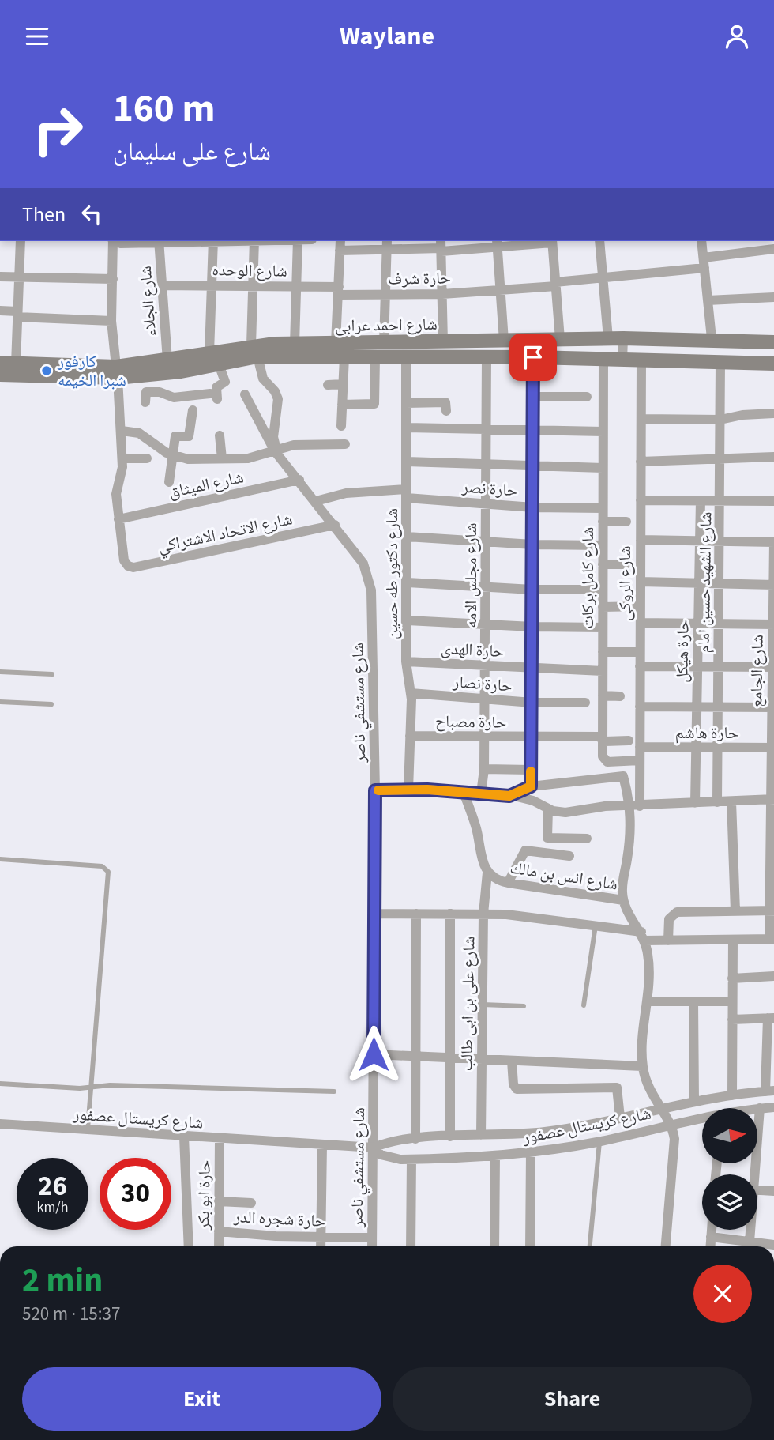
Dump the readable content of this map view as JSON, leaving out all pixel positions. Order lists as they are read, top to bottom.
{
  "streets": {
    "street": [
      "شارع الوحده",
      "حارة شرف",
      "شارع الجلاء",
      "شارع احمد عرابى",
      "شارع الميثاق",
      "حارة نصر",
      "شارع الاتحاد الاشتراكي",
      "شارع دكتور طه حسين",
      "شارع مجلس الامه",
      "شارع كامل بركات",
      "شارع الشهيد حسين امام",
      "شارع الروكى",
      "حارة الهدى",
      "حارة هيكل",
      "شارع الجامع",
      "حارة نصار",
      "شارع مستشفي ناصر",
      "حارة مصباح",
      "حارة هاشم",
      "شارع انس بن مالك",
      "شارع على بن ابى طالب",
      "شارع كريستال عصفور",
      "حارة ابو بكر",
      "حارة شجره الدر"
    ]
  },
  "crossings": [
    ["شارع الوحده", "حارة شرف"],
    ["شارع الوحده", "شارع الجلاء"],
    ["شارع الجلاء", "شارع احمد عرابى"],
    ["شارع احمد عرابى", "شارع دكتور طه حسين"],
    ["شارع احمد عرابى", "شارع مجلس الامه"],
    ["شارع احمد عرابى", "شارع كامل بركات"],
    ["شارع احمد عرابى", "شارع الشهيد حسين امام"],
    ["شارع احمد عرابى", "شارع الروكى"],
    ["شارع الميثاق", "شارع الاتحاد الاشتراكي"],
    ["شارع الميثاق", "شارع مستشفي ناصر"],
    ["حارة نصر", "شارع دكتور طه حسين"],
    ["حارة نصر", "شارع مجلس الامه"],
    ["حارة نصر", "شارع كامل بركات"],
    ["حارة نصر", "شارع مستشفي ناصر"],
    ["شارع الاتحاد الاشتراكي", "شارع مستشفي ناصر"],
    ["شارع دكتور طه حسين", "حارة الهدى"],
    ["شارع دكتور طه حسين", "حارة نصار"],
    ["شارع دكتور طه حسين", "حارة مصباح"],
    ["شارع مجلس الامه", "حارة الهدى"],
    ["شارع مجلس الامه", "حارة نصار"],
    ["شارع مجلس الامه", "حارة مصباح"],
    ["شارع كامل بركات", "شارع الروكى"],
    ["شارع كامل بركات", "حارة الهدى"],
    ["شارع كامل بركات", "حارة مصباح"],
    ["شارع الشهيد حسين امام", "حارة هاشم"],
    ["شارع الروكى", "حارة هاشم"],
    ["شارع الروكى", "شارع انس بن مالك"],
    ["حارة هيكل", "حارة هاشم"],
    ["شارع الجامع", "حارة هاشم"],
    ["شارع مستشفي ناصر", "شارع كريستال عصفور"],
    ["شارع مستشفي ناصر", "حارة شجره الدر"],
    ["شارع انس بن مالك", "شارع على بن ابى طالب"],
    ["شارع على بن ابى طالب", "شارع كريستال عصفور"],
    ["شارع كريستال عصفور", "حارة ابو بكر"],
    ["حارة ابو بكر", "حارة شجره الدر"]
  ],
  "places": ["كارفور شبرا الخيمه"],
  "north": "right",
  "page": {
    "header": "Waylane",
    "turn": ["160 m", "شارع على سليمان"],
    "then": "Then",
    "speed": "26 km/h",
    "limit": "30",
    "heading": ["2 min", "520 m · 15:37"],
    "buttons": ["Exit", "Share"]
  }
}
